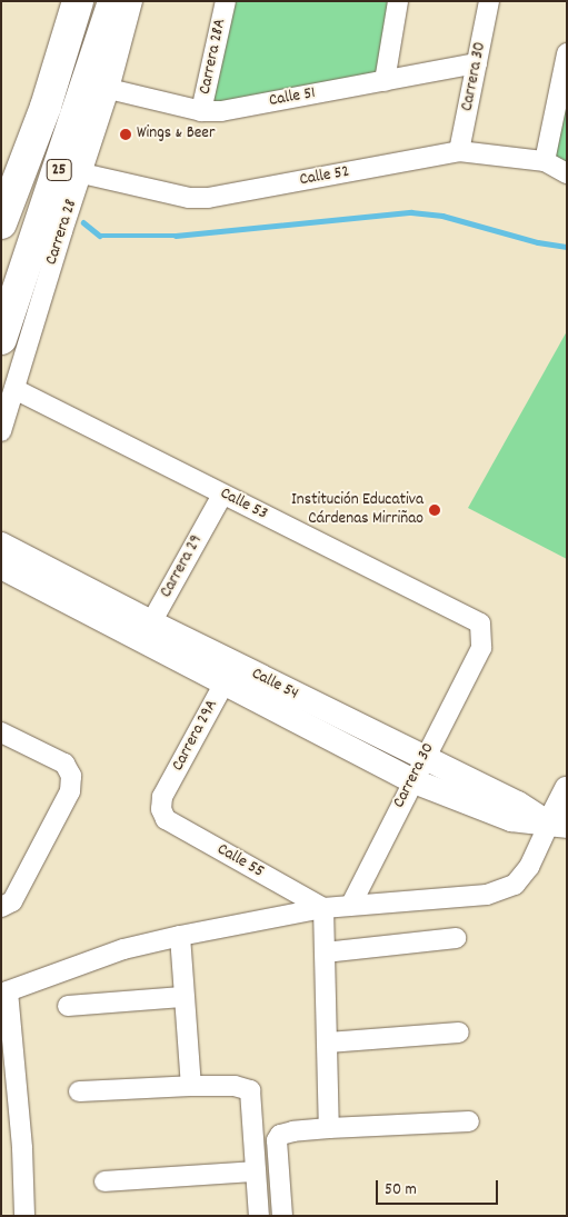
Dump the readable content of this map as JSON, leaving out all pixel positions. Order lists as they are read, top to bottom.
{
  "streets": {
    "main road": ["25", "Carrera 28"],
    "street": [
      "Carrera 28A",
      "Carrera 30",
      "Calle 51",
      "Calle 52",
      "Calle 53",
      "Carrera 29",
      "Calle 54",
      "Carrera 29A",
      "Calle 55"
    ]
  },
  "crossings": [
    ["Carrera 28A", "Calle 51"],
    ["Carrera 30", "Calle 51"],
    ["Carrera 30", "Calle 52"],
    ["Carrera 30", "Calle 53"],
    ["Carrera 30", "Calle 54"],
    ["Calle 51", "Carrera 28"],
    ["Calle 52", "Carrera 28"],
    ["Carrera 28", "Calle 53"],
    ["Calle 53", "Carrera 29"],
    ["Carrera 29", "Calle 54"],
    ["Calle 54", "Carrera 29A"],
    ["Carrera 29A", "Calle 55"]
  ],
  "places": ["Wings & Beer", "Institución Educativa Cárdenas Mirriñao"],
  "scale_bar": "50 m"
}
